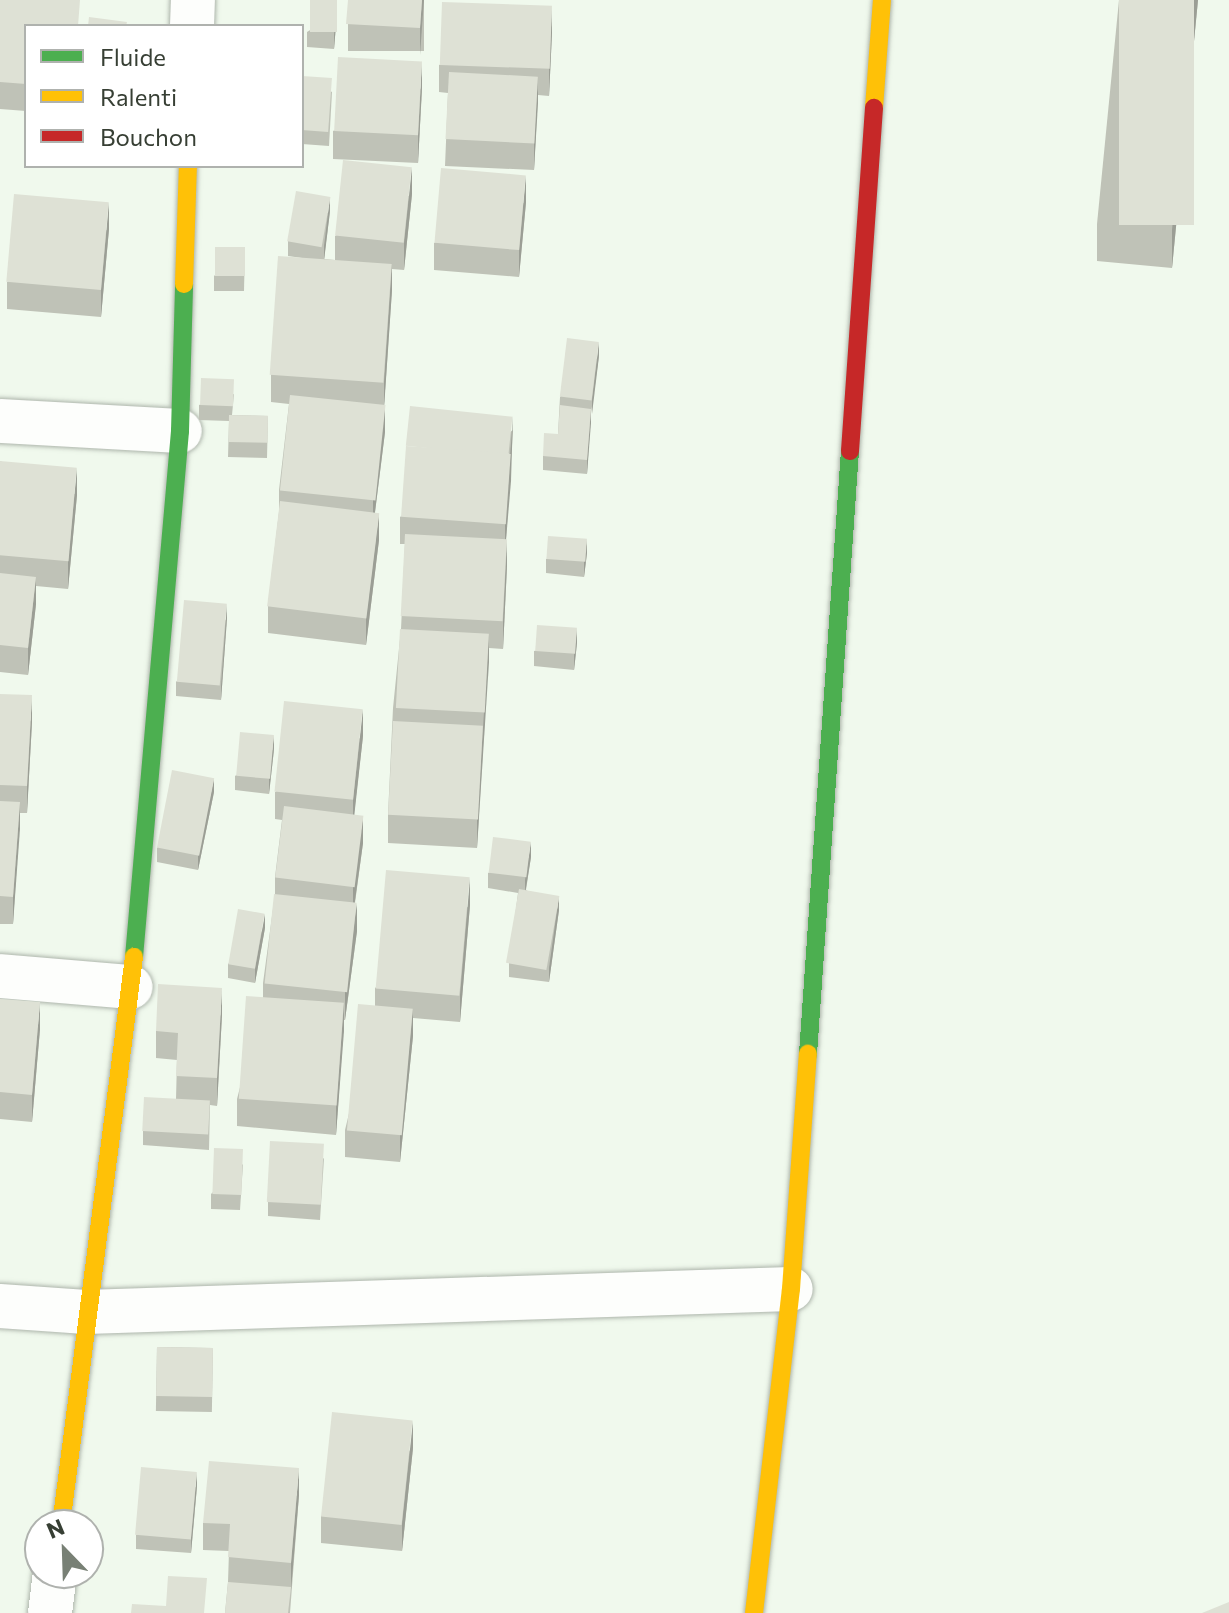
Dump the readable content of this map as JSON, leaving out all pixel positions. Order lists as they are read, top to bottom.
{
  "legend": ["Fluide", "Ralenti", "Bouchon"],
  "north": "top left"
}
